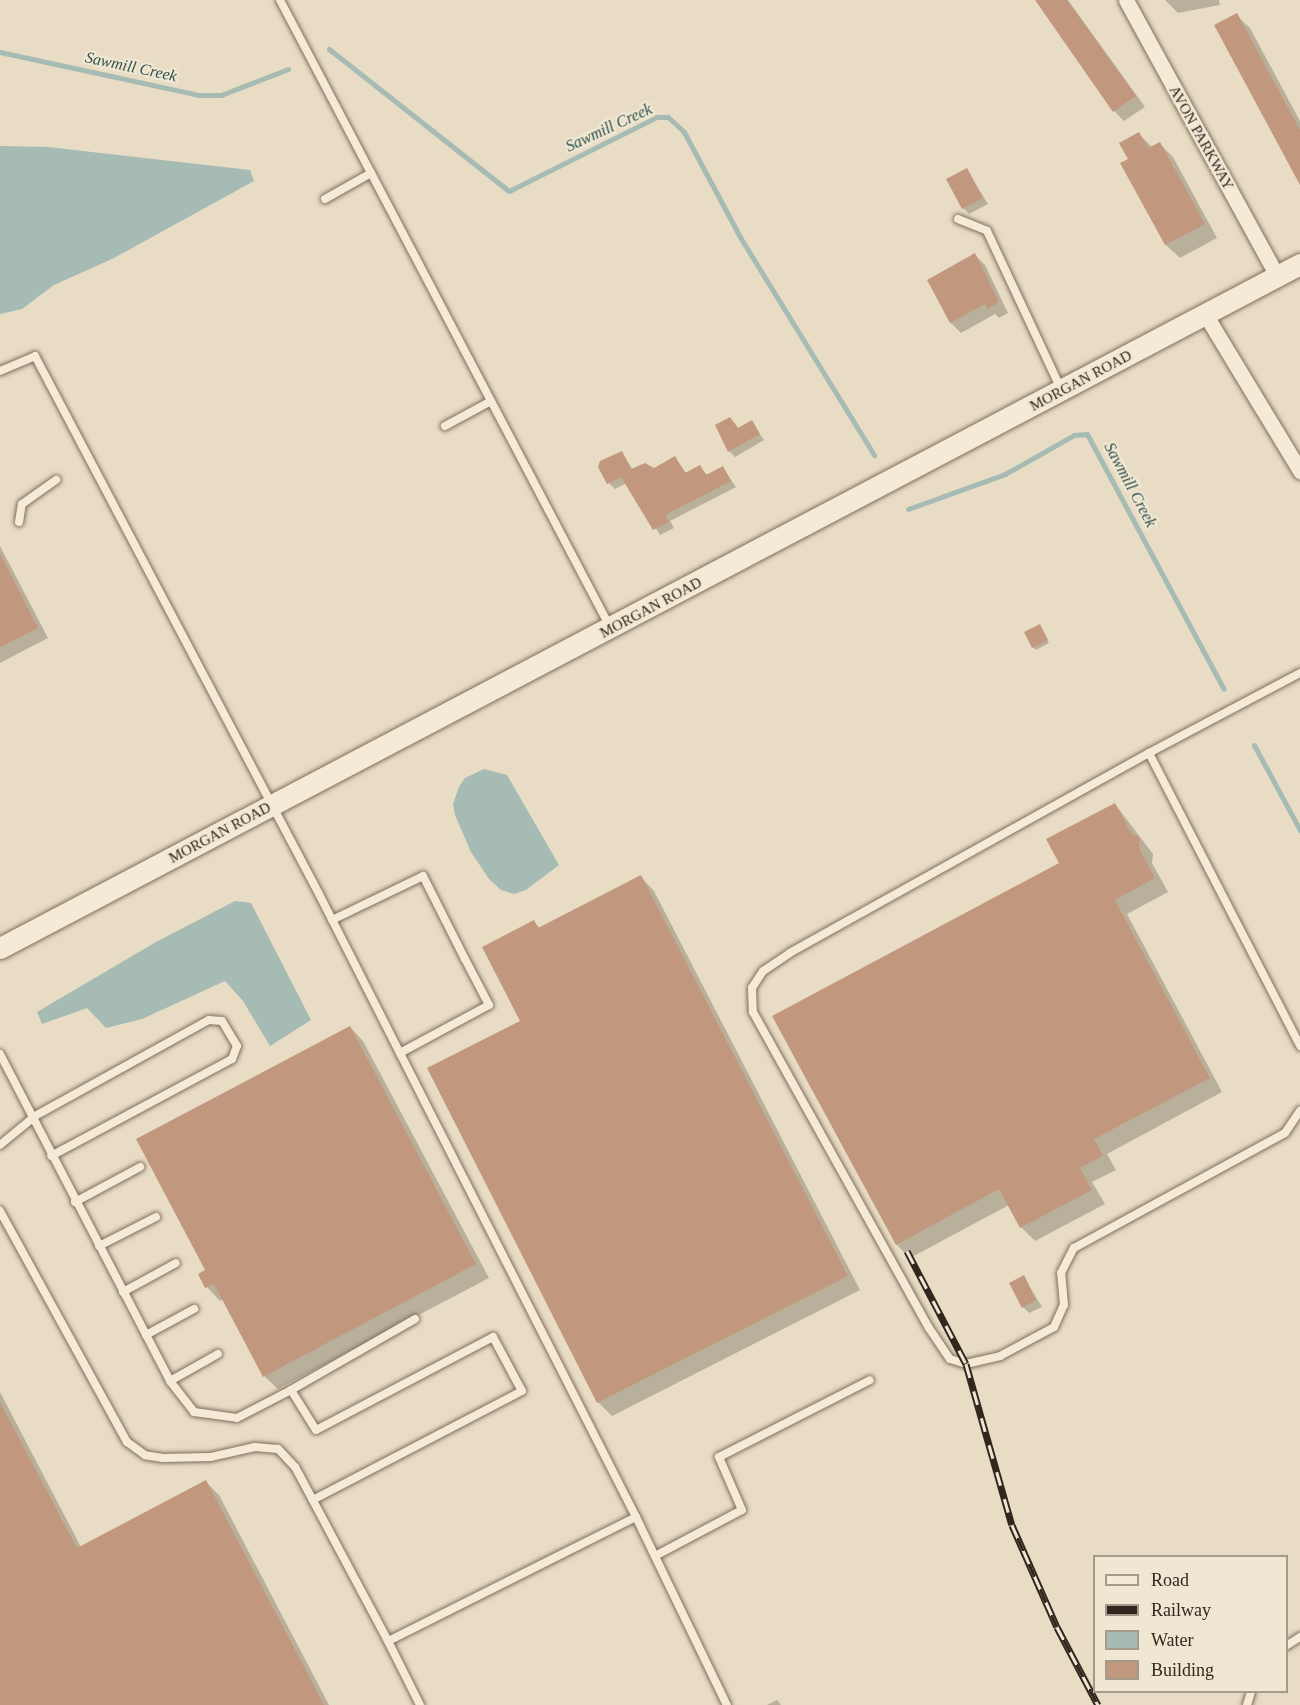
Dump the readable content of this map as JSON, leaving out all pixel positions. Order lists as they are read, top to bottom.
{
  "streets": {
    "street": ["AVON PARKWAY", "MORGAN ROAD"]
  },
  "crossings": [
    ["AVON PARKWAY", "MORGAN ROAD"]
  ],
  "water": ["Sawmill Creek"],
  "legend": [
    "Road",
    "Railway",
    "Water",
    "Building"
  ]
}
